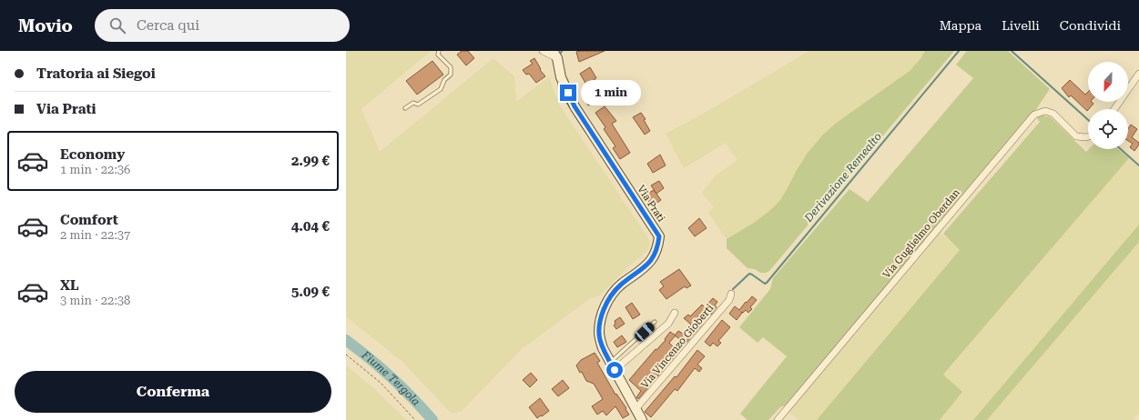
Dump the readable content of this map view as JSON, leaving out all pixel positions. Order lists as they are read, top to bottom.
{
  "streets": {
    "street": ["Via Prati", "Via Guglielmo Oberdan", "Via Vincenzo Gioberti"]
  },
  "crossings": [
    ["Via Prati", "Via Vincenzo Gioberti"]
  ],
  "water": ["Derivazione Remealto", "Fiume Tergola"],
  "north": "bottom",
  "page": {
    "header": "Movio",
    "search": "Cerca qui",
    "nav": ["Mappa", "Livelli", "Condividi"],
    "banner": ["Tratoria ai Siegoi", "Via Prati"],
    "bubble": "1 min",
    "list": [
      {
        "name": "Economy",
        "note": "1 min · 22:36",
        "value": "2.99 €"
      },
      {
        "name": "Comfort",
        "note": "2 min · 22:37",
        "value": "4.04 €"
      },
      {
        "name": "XL",
        "note": "3 min · 22:38",
        "value": "5.09 €"
      }
    ],
    "buttons": "Conferma"
  }
}
